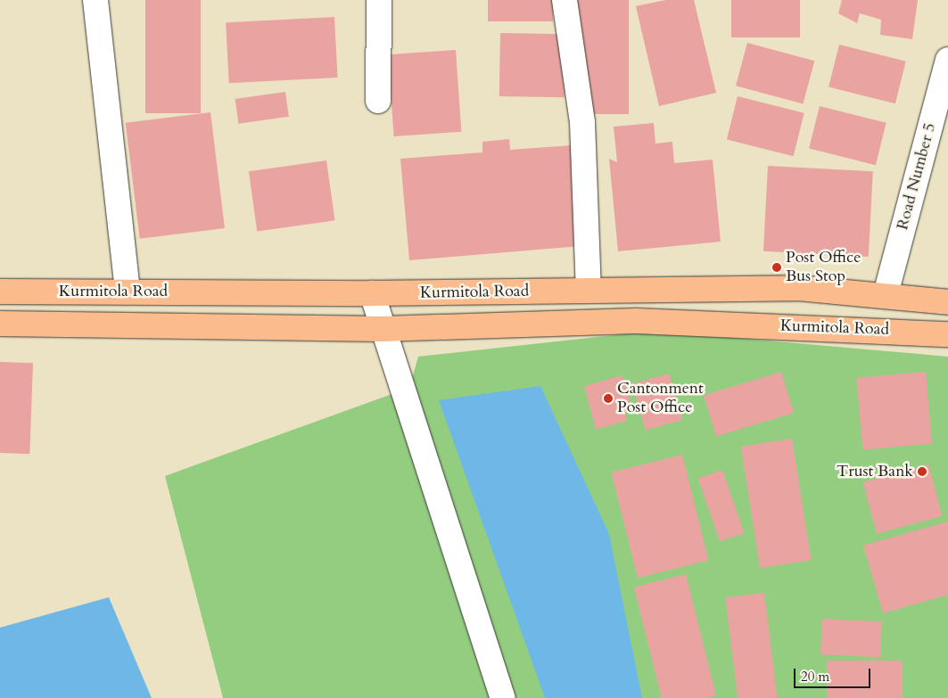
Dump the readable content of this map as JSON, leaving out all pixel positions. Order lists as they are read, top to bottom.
{
  "streets": {
    "main road": ["Kurmitola Road"],
    "street": ["Road Number 5"]
  },
  "crossings": [
    ["Road Number 5", "Kurmitola Road"]
  ],
  "places": ["Post Office Bus Stop", "Cantonment Post Office", "Trust Bank"],
  "scale_bar": "20 m"
}
